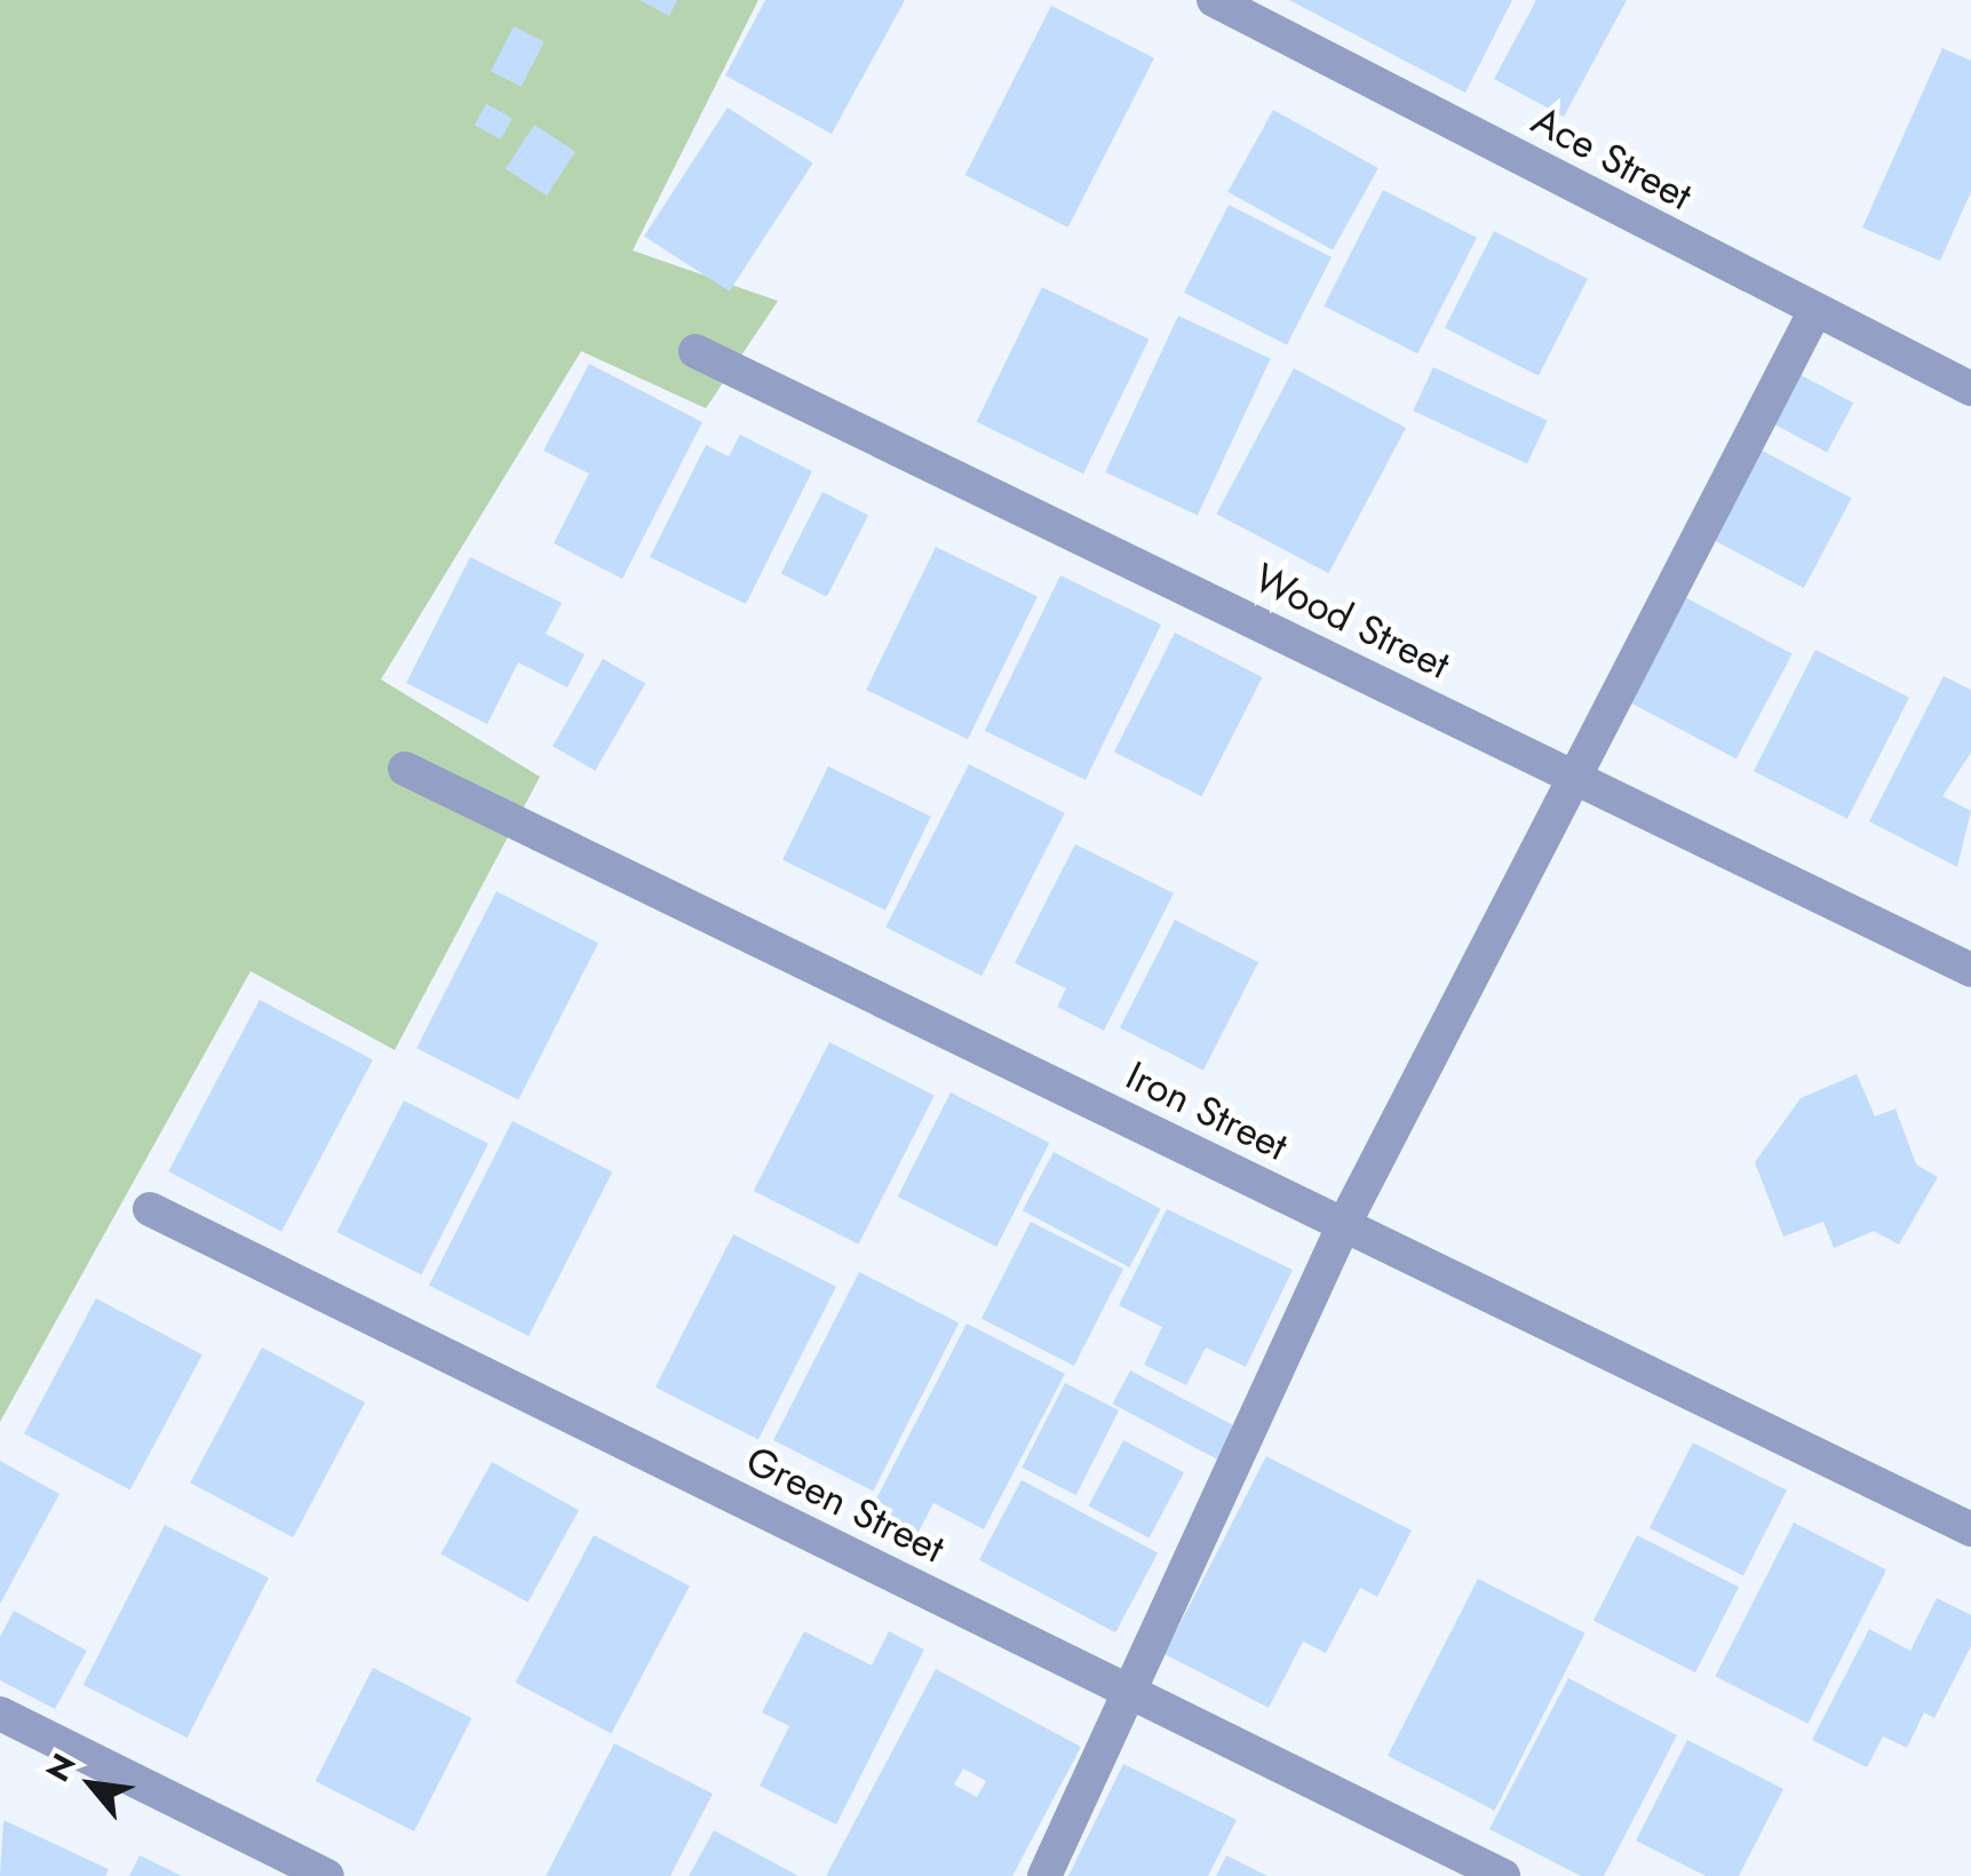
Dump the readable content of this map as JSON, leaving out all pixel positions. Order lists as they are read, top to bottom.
{
  "streets": {
    "street": [
      "Ace Street",
      "Wood Street",
      "Iron Street",
      "Green Street"
    ]
  },
  "north": "top left"
}
